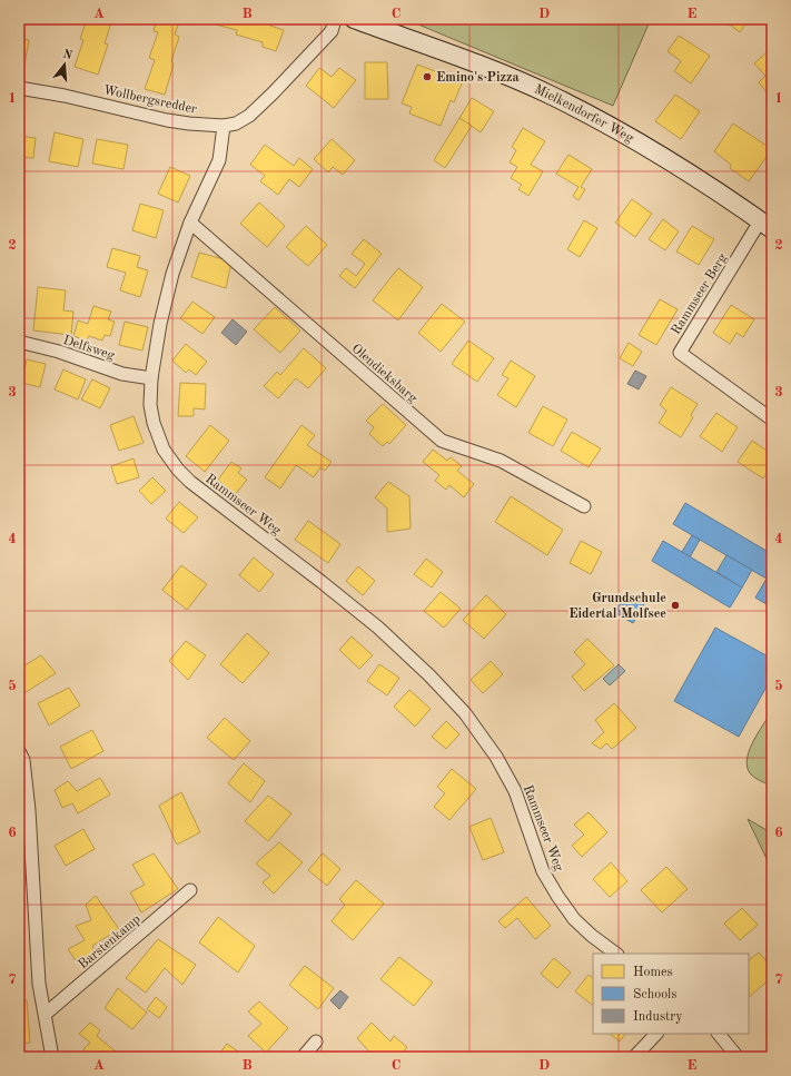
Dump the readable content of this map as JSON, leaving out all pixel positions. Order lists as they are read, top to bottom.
{
  "streets": {
    "street": [
      "Wollbergsredder",
      "Mielkendorfer Weg",
      "Rammseer Berg",
      "Delfsweg",
      "Olendieksbarg",
      "Rammseer Weg",
      "Barstenkamp"
    ]
  },
  "crossings": [
    ["Wollbergsredder", "Rammseer Weg"],
    ["Mielkendorfer Weg", "Rammseer Berg"],
    ["Delfsweg", "Rammseer Weg"],
    ["Olendieksbarg", "Rammseer Weg"]
  ],
  "places": ["Emino's Pizza", "Grundschule Eidertal Molfsee"],
  "legend": ["Homes", "Schools", "Industry"],
  "north": "top",
  "grid": {
    "columns": [
      "A",
      "B",
      "C",
      "D",
      "E"
    ],
    "rows": [
      "1",
      "2",
      "3",
      "4",
      "5",
      "6",
      "7"
    ]
  }
}
